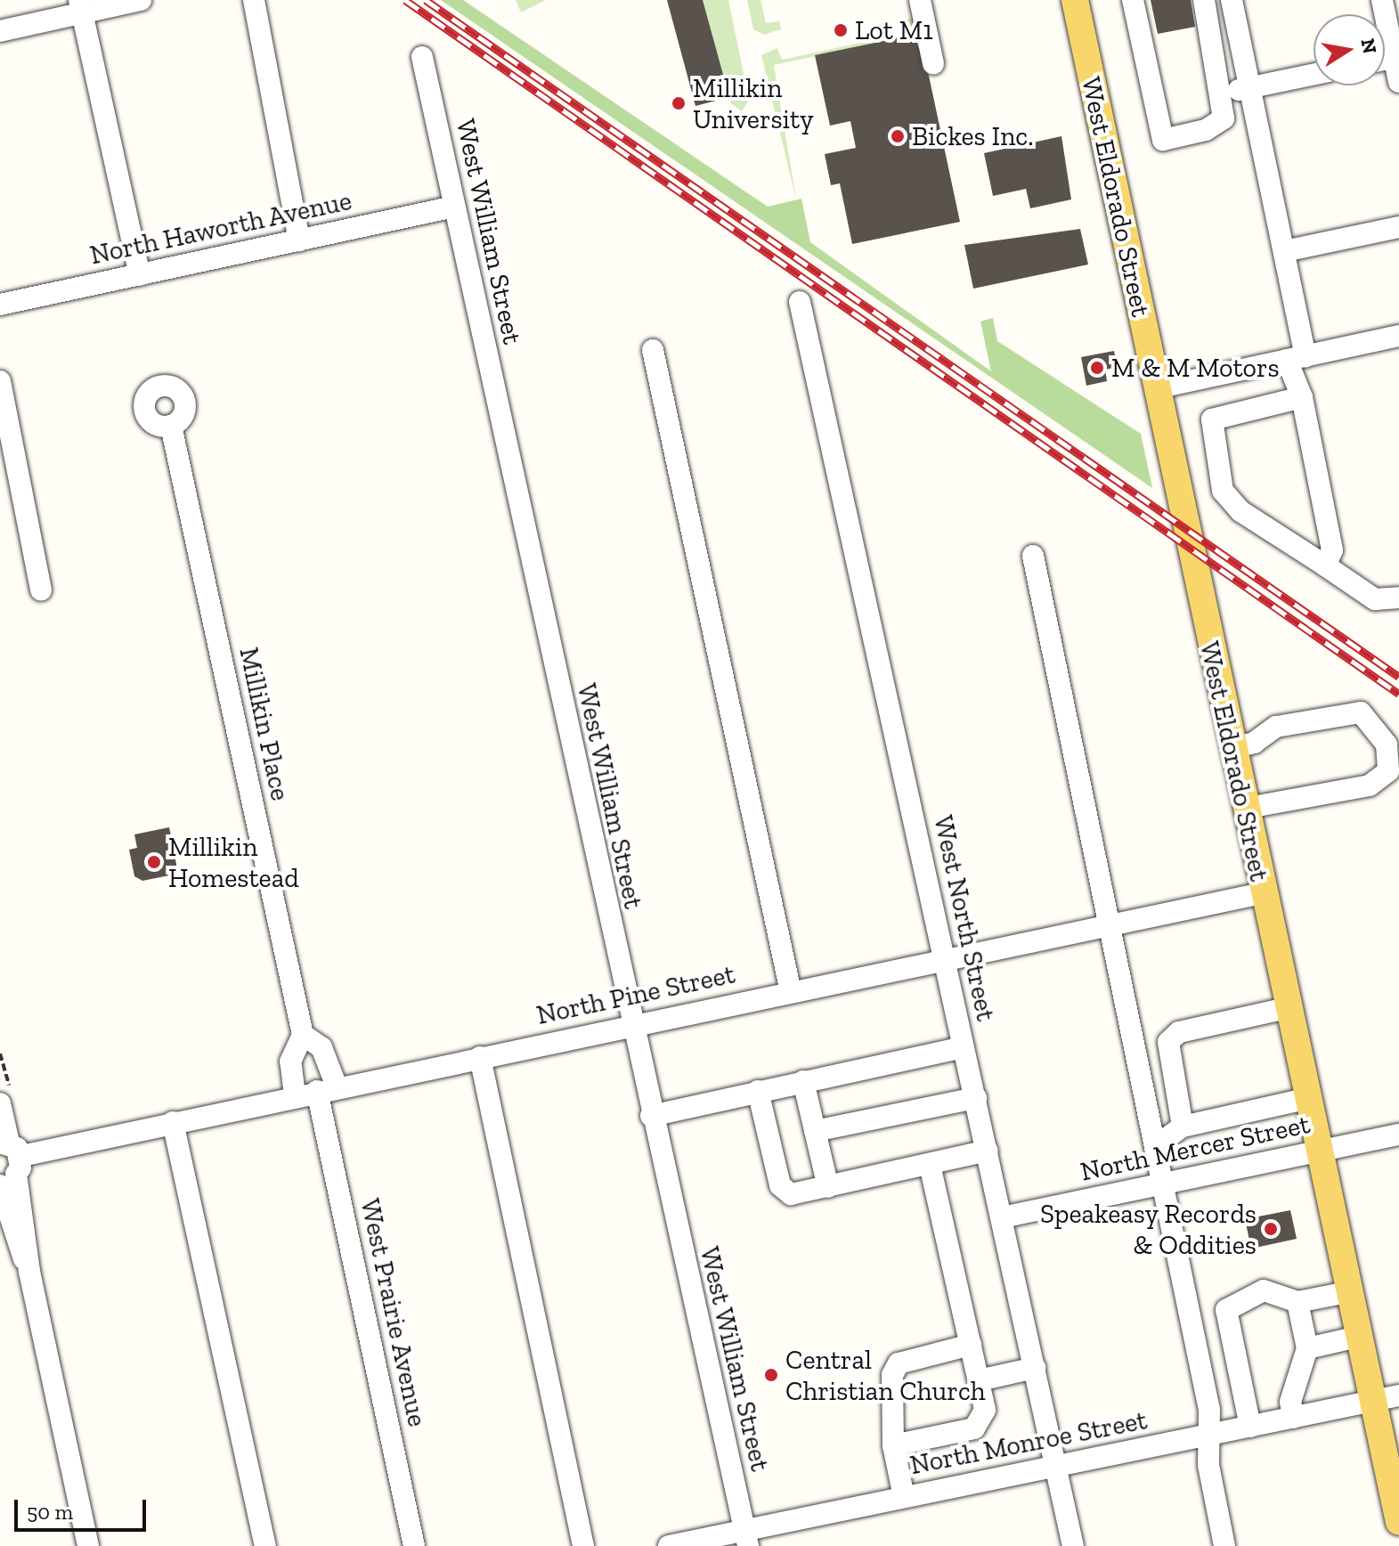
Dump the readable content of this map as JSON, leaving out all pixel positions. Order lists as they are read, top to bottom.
{
  "streets": {
    "main road": ["West Eldorado Street"],
    "street": [
      "North Haworth Avenue",
      "West William Street",
      "Millikin Place",
      "West North Street",
      "North Pine Street",
      "North Mercer Street",
      "West Prairie Avenue",
      "North Monroe Street"
    ]
  },
  "crossings": [
    ["West Eldorado Street", "North Pine Street"],
    ["West Eldorado Street", "North Mercer Street"],
    ["West Eldorado Street", "North Monroe Street"],
    ["North Haworth Avenue", "West William Street"],
    ["West William Street", "North Pine Street"],
    ["West William Street", "North Monroe Street"],
    ["West North Street", "North Pine Street"],
    ["West North Street", "North Mercer Street"],
    ["West North Street", "North Monroe Street"],
    ["North Pine Street", "West Prairie Avenue"]
  ],
  "places": [
    "Lot M1",
    "Millikin University",
    "Bickes Inc.",
    "M & M Motors",
    "Millikin Homestead",
    "Speakeasy Records & Oddities",
    "Central Christian Church"
  ],
  "scale_bar": "50 m",
  "north": "right"
}
